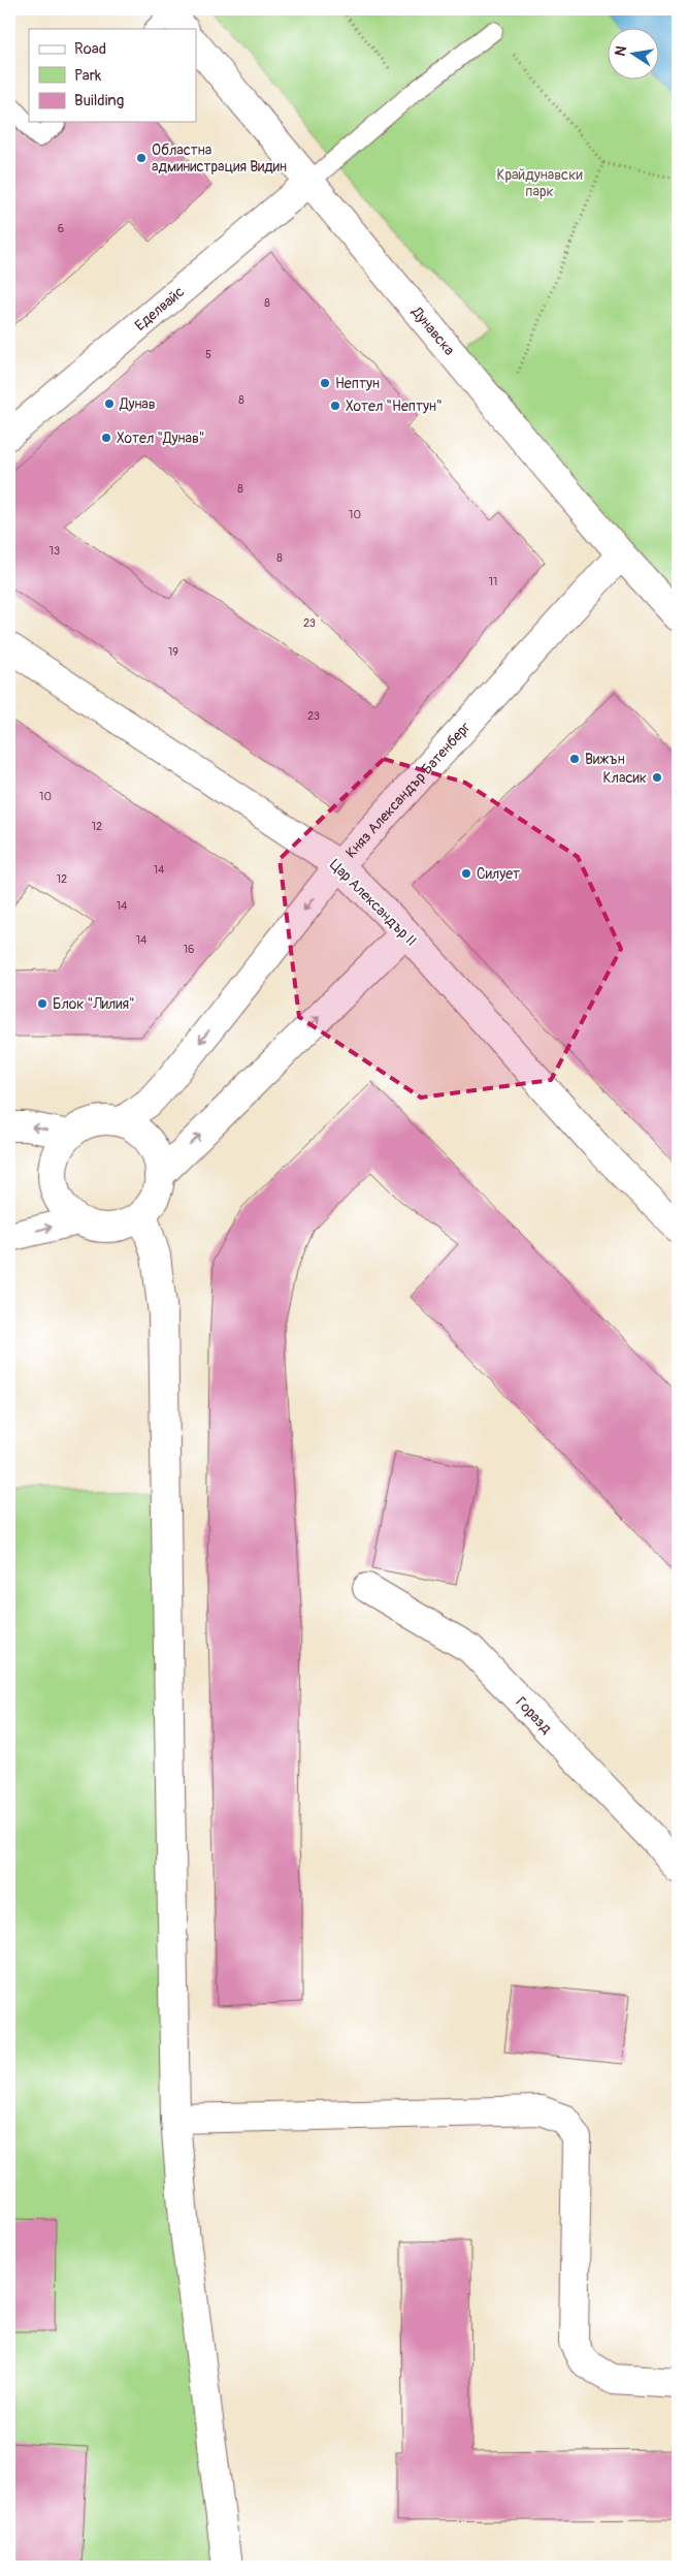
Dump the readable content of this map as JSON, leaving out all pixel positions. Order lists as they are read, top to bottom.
{
  "streets": {
    "street": [
      "Еделвайс",
      "Дунавска",
      "Княз Александър Батенберг",
      "Цар Александър II",
      "Горазд"
    ]
  },
  "crossings": [
    ["Еделвайс", "Дунавска"],
    ["Дунавска", "Княз Александър Батенберг"],
    ["Княз Александър Батенберг", "Цар Александър II"]
  ],
  "parks": ["Крайдунавски парк"],
  "places": [
    "Областна администрация Видин",
    "Нептун",
    "Дунав",
    "Хотел \"Нептун\"",
    "Хотел \"Дунав\"",
    "Вижън",
    "Класик",
    "Силует",
    "Блок \"Лилия\""
  ],
  "house_numbers": [
    "6",
    "8",
    "5",
    "8",
    "8",
    "10",
    "13",
    "8",
    "11",
    "23",
    "19",
    "23",
    "10",
    "12",
    "14",
    "12",
    "14",
    "14",
    "16"
  ],
  "legend": ["Road", "Park", "Building"],
  "north": "left"
}
